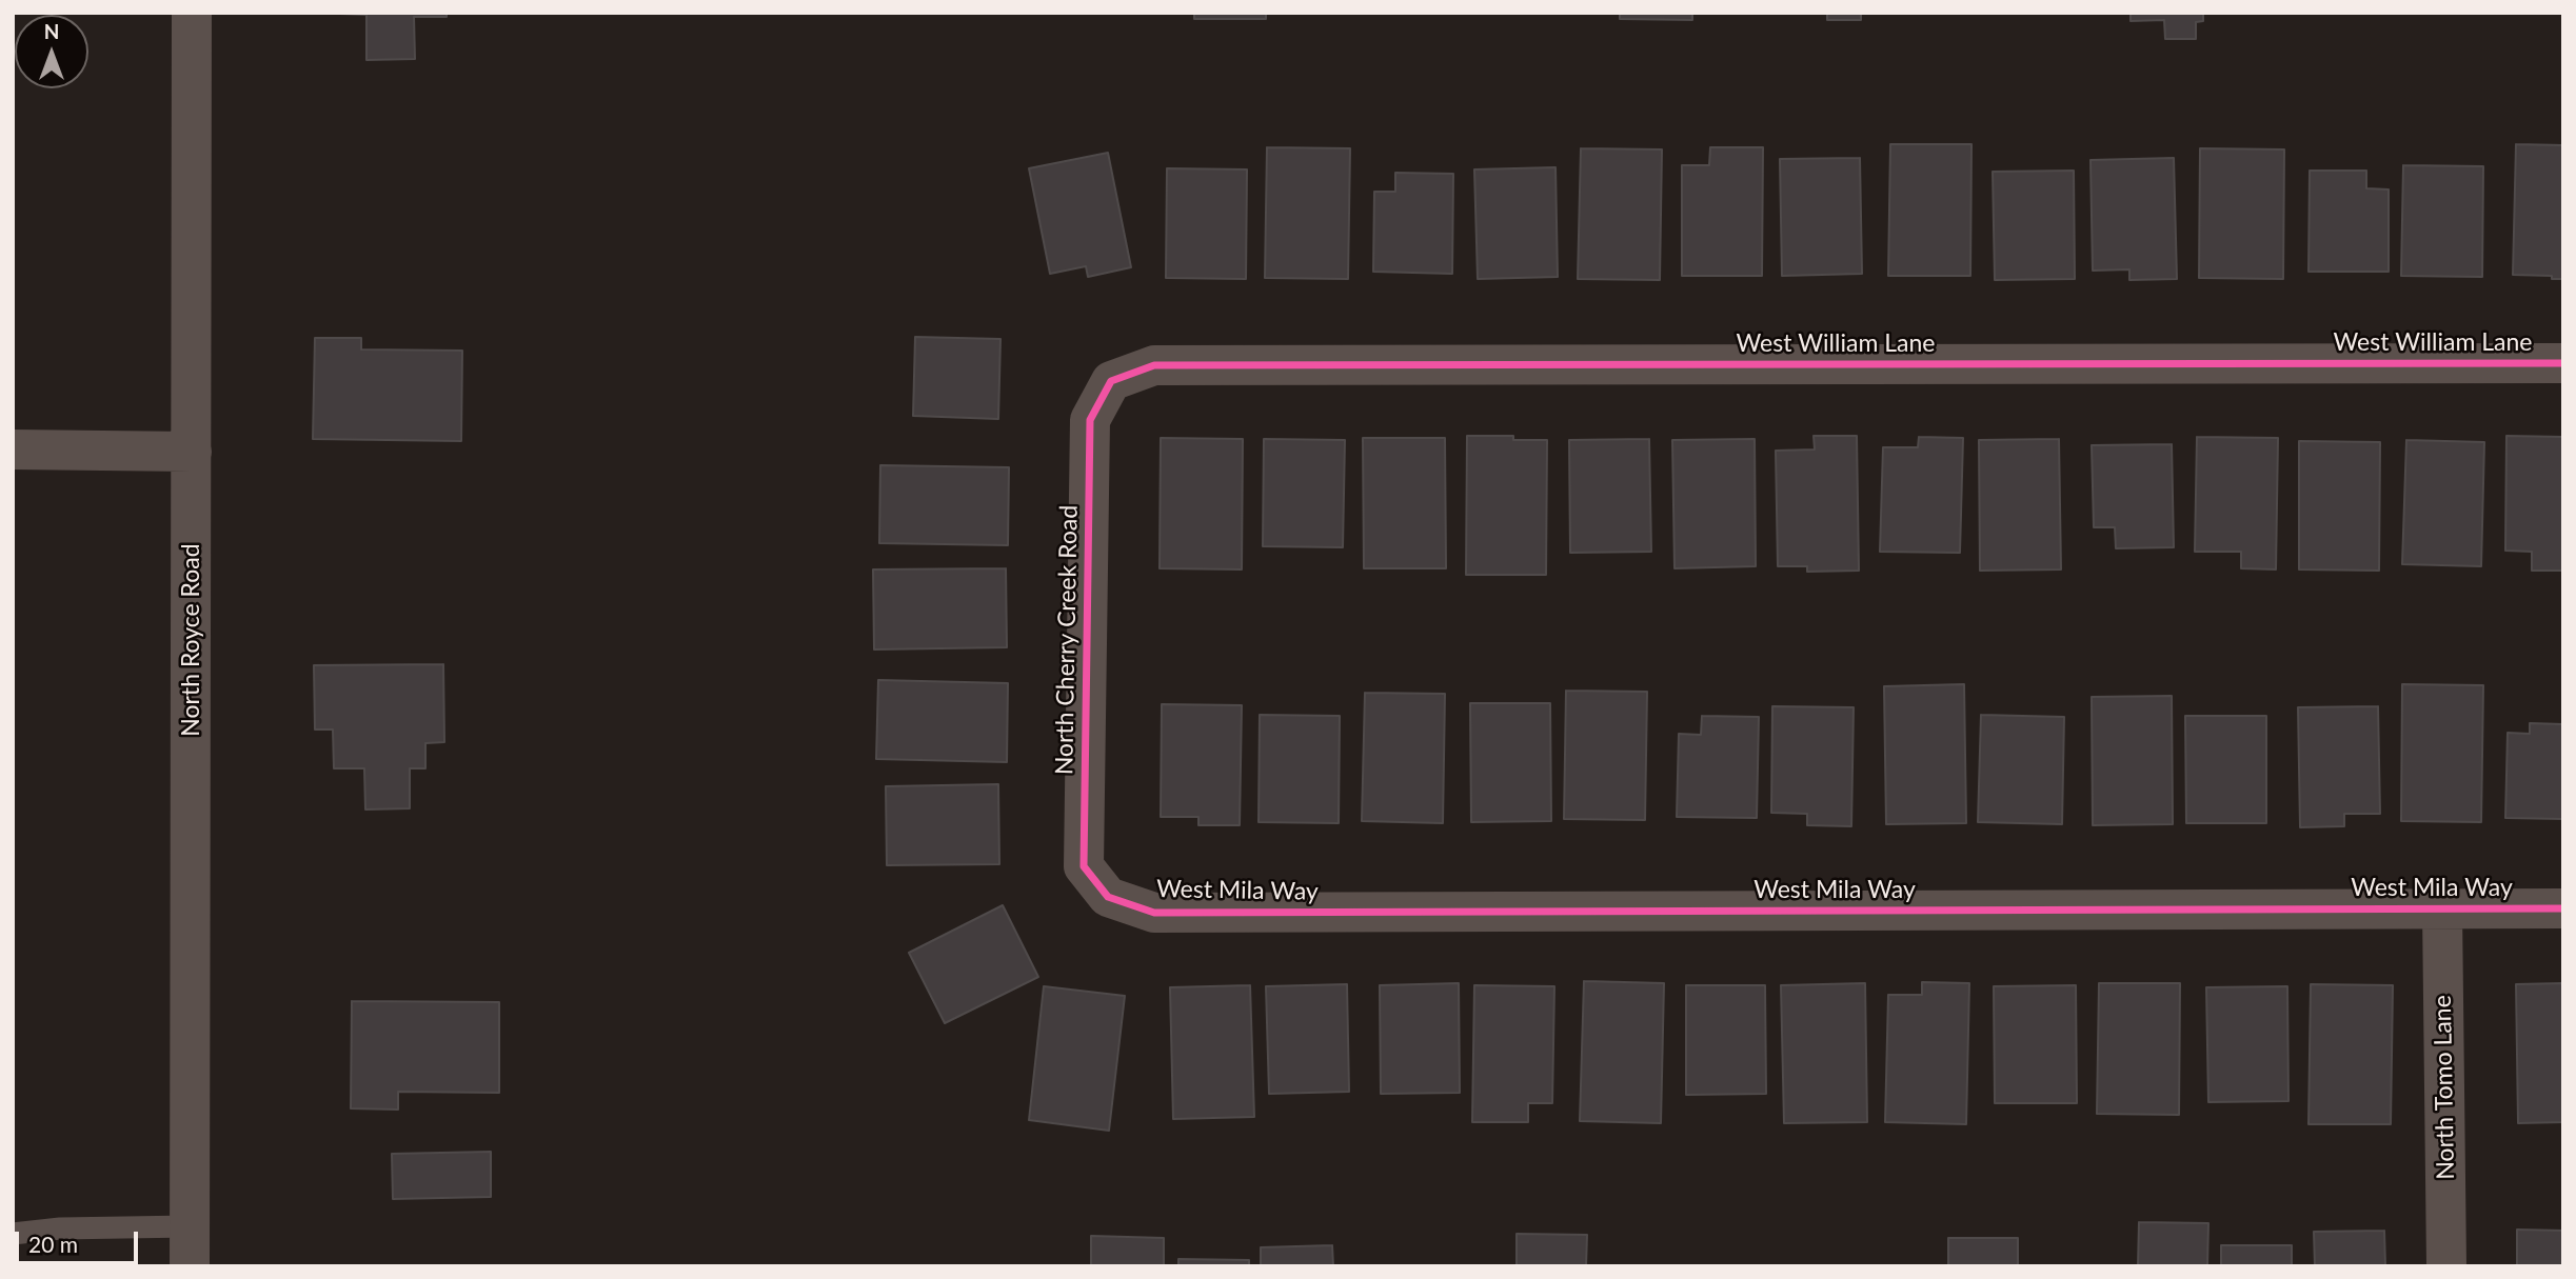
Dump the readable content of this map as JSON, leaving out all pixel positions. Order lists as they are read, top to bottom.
{
  "streets": {
    "street": [
      "West William Lane",
      "North Royce Road",
      "North Cherry Creek Road",
      "West Mila Way",
      "North Tomo Lane"
    ]
  },
  "crossings": [
    ["West William Lane", "North Cherry Creek Road"],
    ["North Cherry Creek Road", "West Mila Way"],
    ["West Mila Way", "North Tomo Lane"]
  ],
  "scale_bar": "20 m",
  "north": "top"
}
